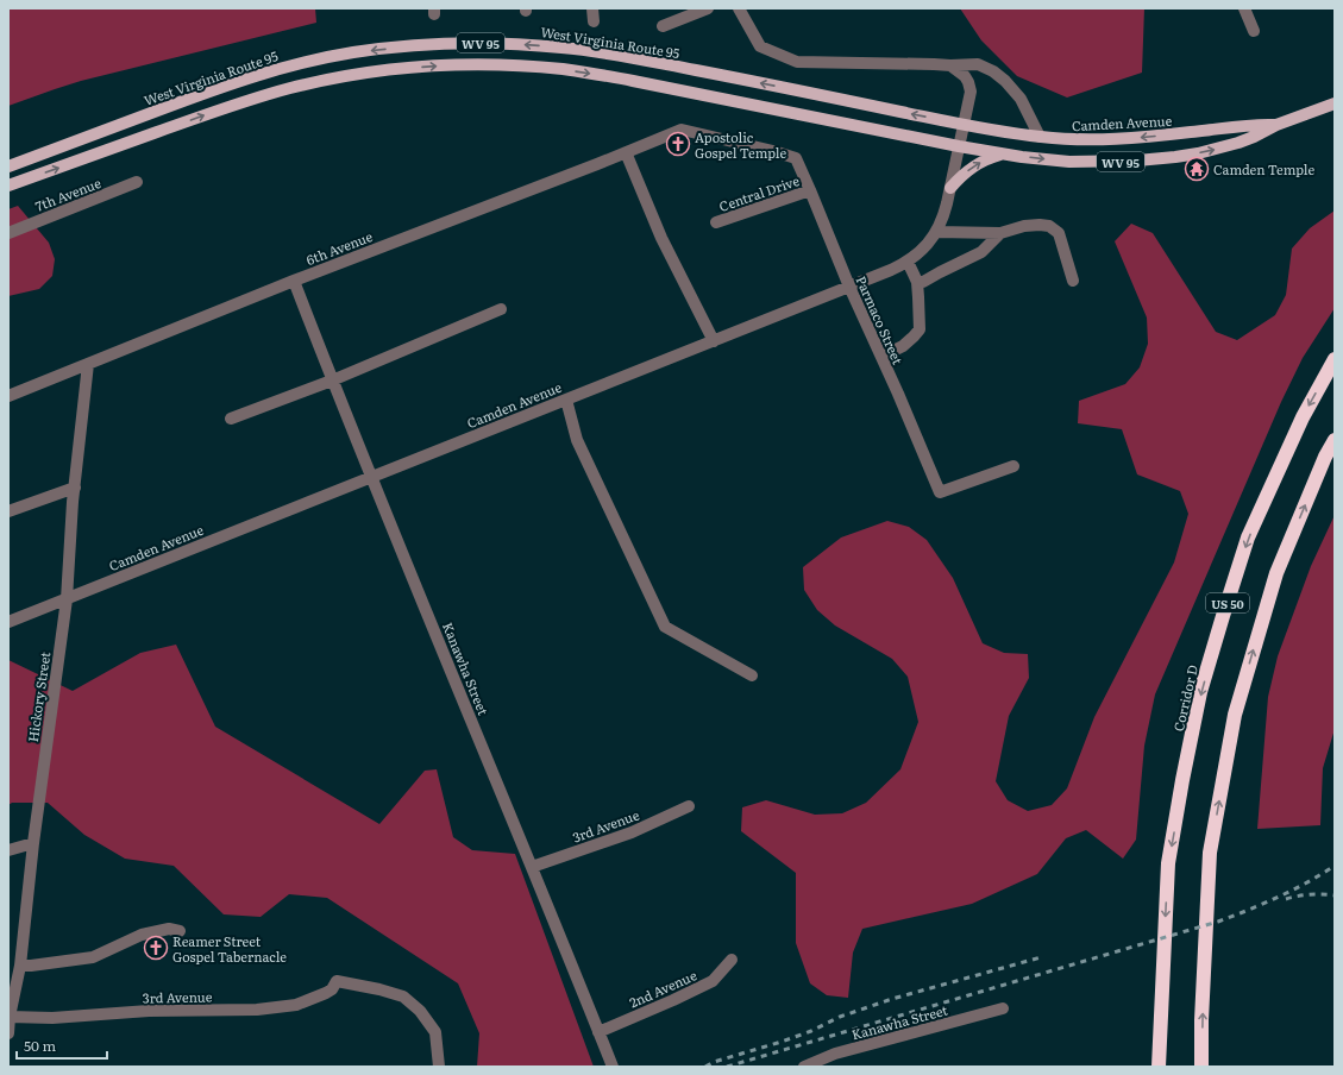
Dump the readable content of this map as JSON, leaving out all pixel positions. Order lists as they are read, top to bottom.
{
  "streets": {
    "highway": ["US 50", "Corridor D"],
    "main road": ["West Virginia Route 95", "WV 95", "Camden Avenue"],
    "street": [
      "Central Drive",
      "7th Avenue",
      "6th Avenue",
      "Parmaco Street",
      "Kanawha Street",
      "Hickory Street",
      "3rd Avenue",
      "2nd Avenue"
    ]
  },
  "crossings": [
    ["West Virginia Route 95", "Camden Avenue"],
    ["WV 95", "Camden Avenue"],
    ["Camden Avenue", "Parmaco Street"],
    ["Camden Avenue", "Kanawha Street"],
    ["Camden Avenue", "Hickory Street"],
    ["Central Drive", "Parmaco Street"],
    ["6th Avenue", "Parmaco Street"],
    ["6th Avenue", "Kanawha Street"],
    ["6th Avenue", "Hickory Street"],
    ["Kanawha Street", "3rd Avenue"],
    ["Kanawha Street", "2nd Avenue"],
    ["Hickory Street", "3rd Avenue"]
  ],
  "places": {
    "church": ["Apostolic Gospel Temple", "Reamer Street Gospel Tabernacle"],
    "temple": ["Camden Temple"]
  },
  "scale_bar": "50 m"
}
